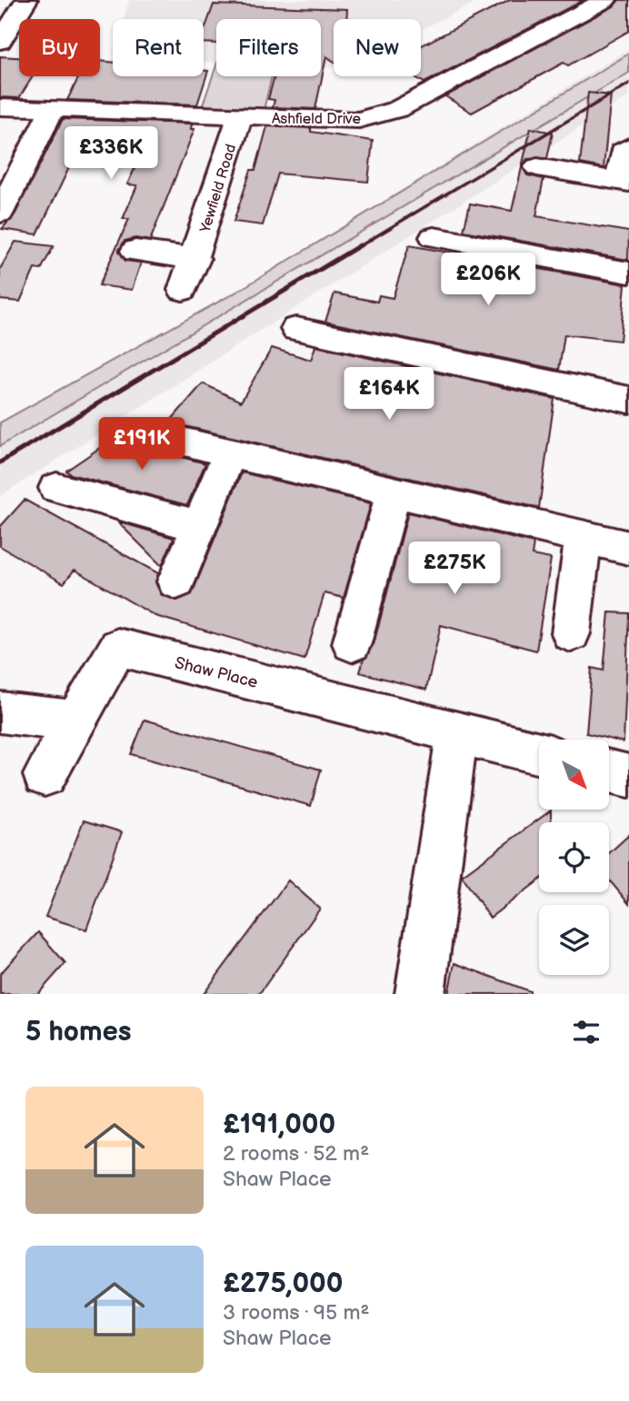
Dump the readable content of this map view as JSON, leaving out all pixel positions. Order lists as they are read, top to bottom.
{
  "streets": {
    "street": ["Ashfield Drive", "Yewfield Road", "Shaw Place"]
  },
  "crossings": [
    ["Ashfield Drive", "Yewfield Road"]
  ],
  "north": "bottom right",
  "page": {
    "chip": [
      "Buy",
      "Rent",
      "Filters",
      "New"
    ],
    "price": [
      "£336K",
      "£206K",
      "£164K",
      "£191K",
      "£275K"
    ],
    "heading": "5 homes",
    "list": [
      {
        "name": "£191,000",
        "note": "2 rooms · 52 m² · Shaw Place"
      },
      {
        "name": "£275,000",
        "note": "3 rooms · 95 m² · Shaw Place"
      }
    ]
  }
}
